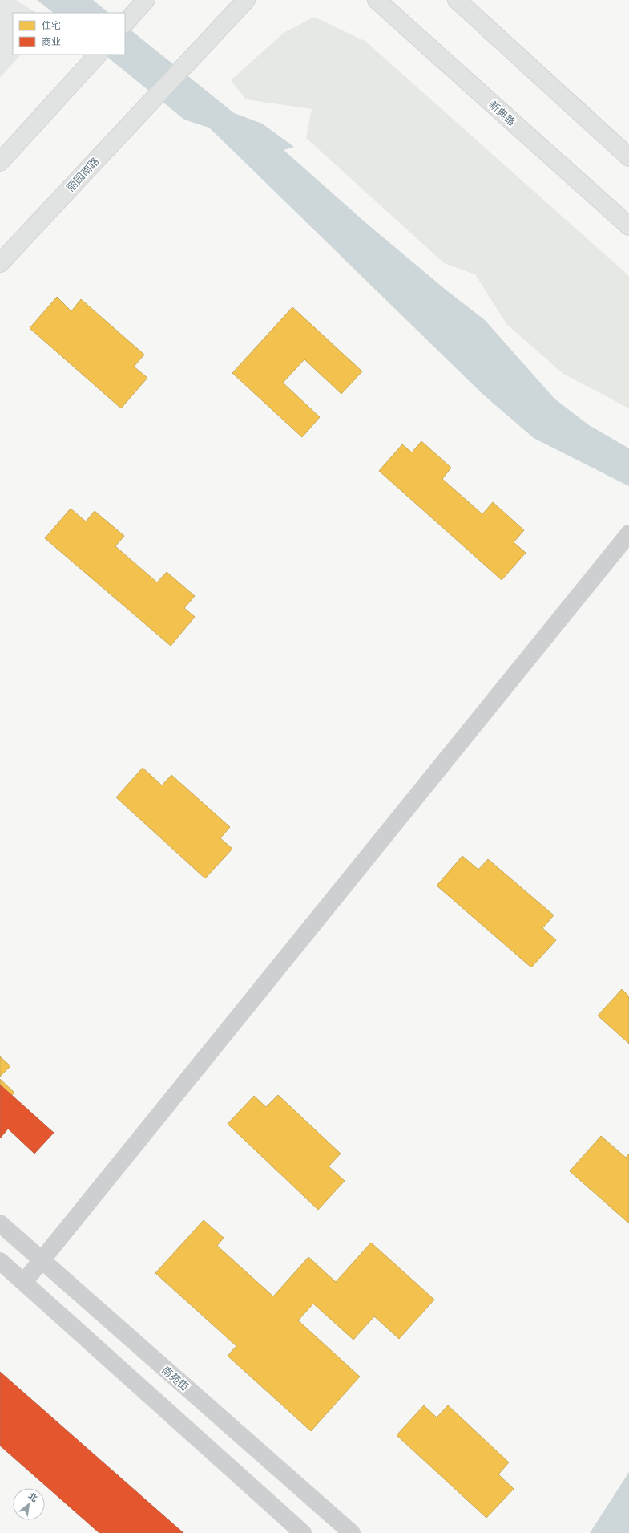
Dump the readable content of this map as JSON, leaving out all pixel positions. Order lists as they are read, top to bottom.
{
  "streets": {
    "main road": ["新典路", "丽园南路"],
    "street": ["南苑街"]
  },
  "legend": ["住宅", "商业"],
  "north": "top right"
}
